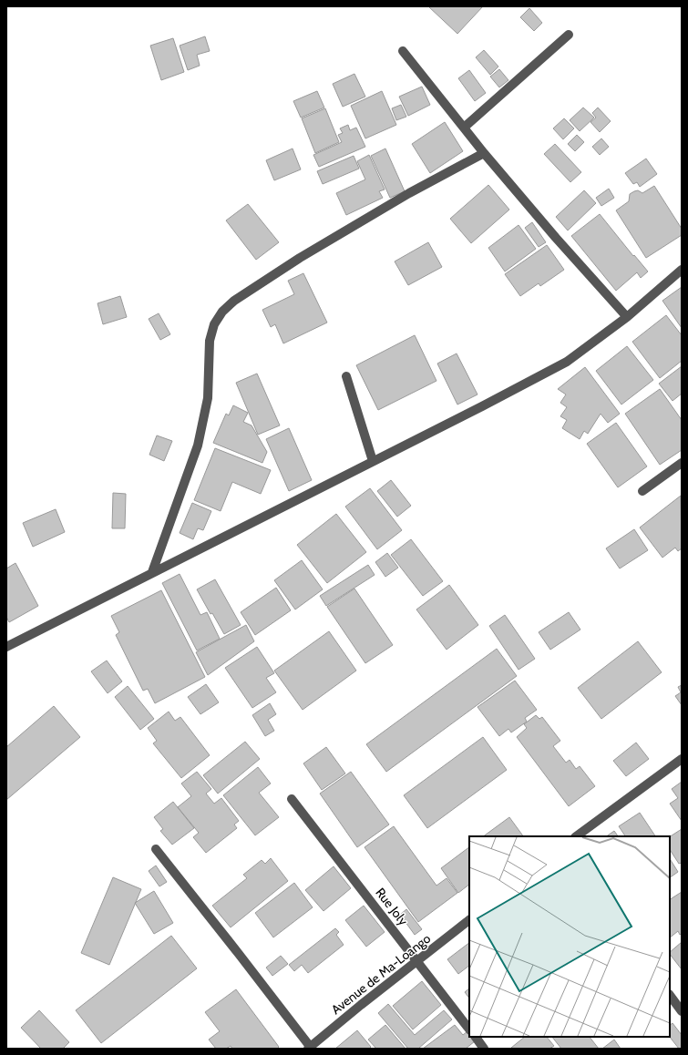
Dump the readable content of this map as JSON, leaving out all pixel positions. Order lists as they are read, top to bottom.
{
  "streets": {
    "street": ["Rue Joly", "Avenue de Ma-Loango"]
  },
  "crossings": [
    ["Rue Joly", "Avenue de Ma-Loango"]
  ]
}
